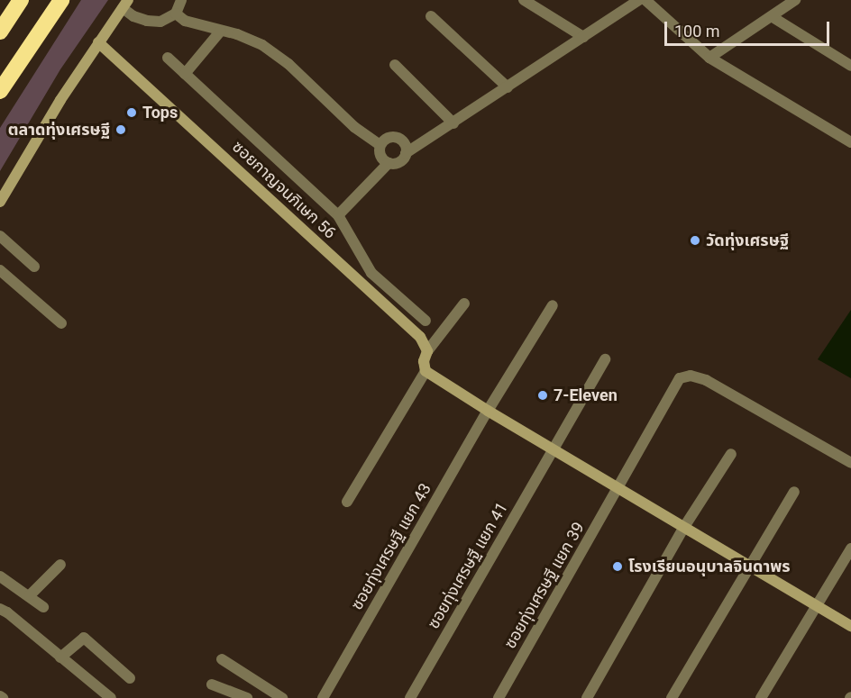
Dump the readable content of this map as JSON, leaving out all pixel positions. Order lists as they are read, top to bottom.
{
  "streets": {
    "main road": ["ซอยกาญจนภิเษก 56"],
    "street": ["ซอยทุ่งเศรษฐี แยก 43", "ซอยทุ่งเศรษฐี แยก 41", "ซอยทุ่งเศรษฐี แยก 39"]
  },
  "places": [
    "Tops",
    "ตลาดทุ่งเศรษฐี",
    "วัดทุ่งเศรษฐี",
    "7-Eleven",
    "โรงเรียนอนุบาลจินดาพร"
  ],
  "scale_bar": "100 m"
}
